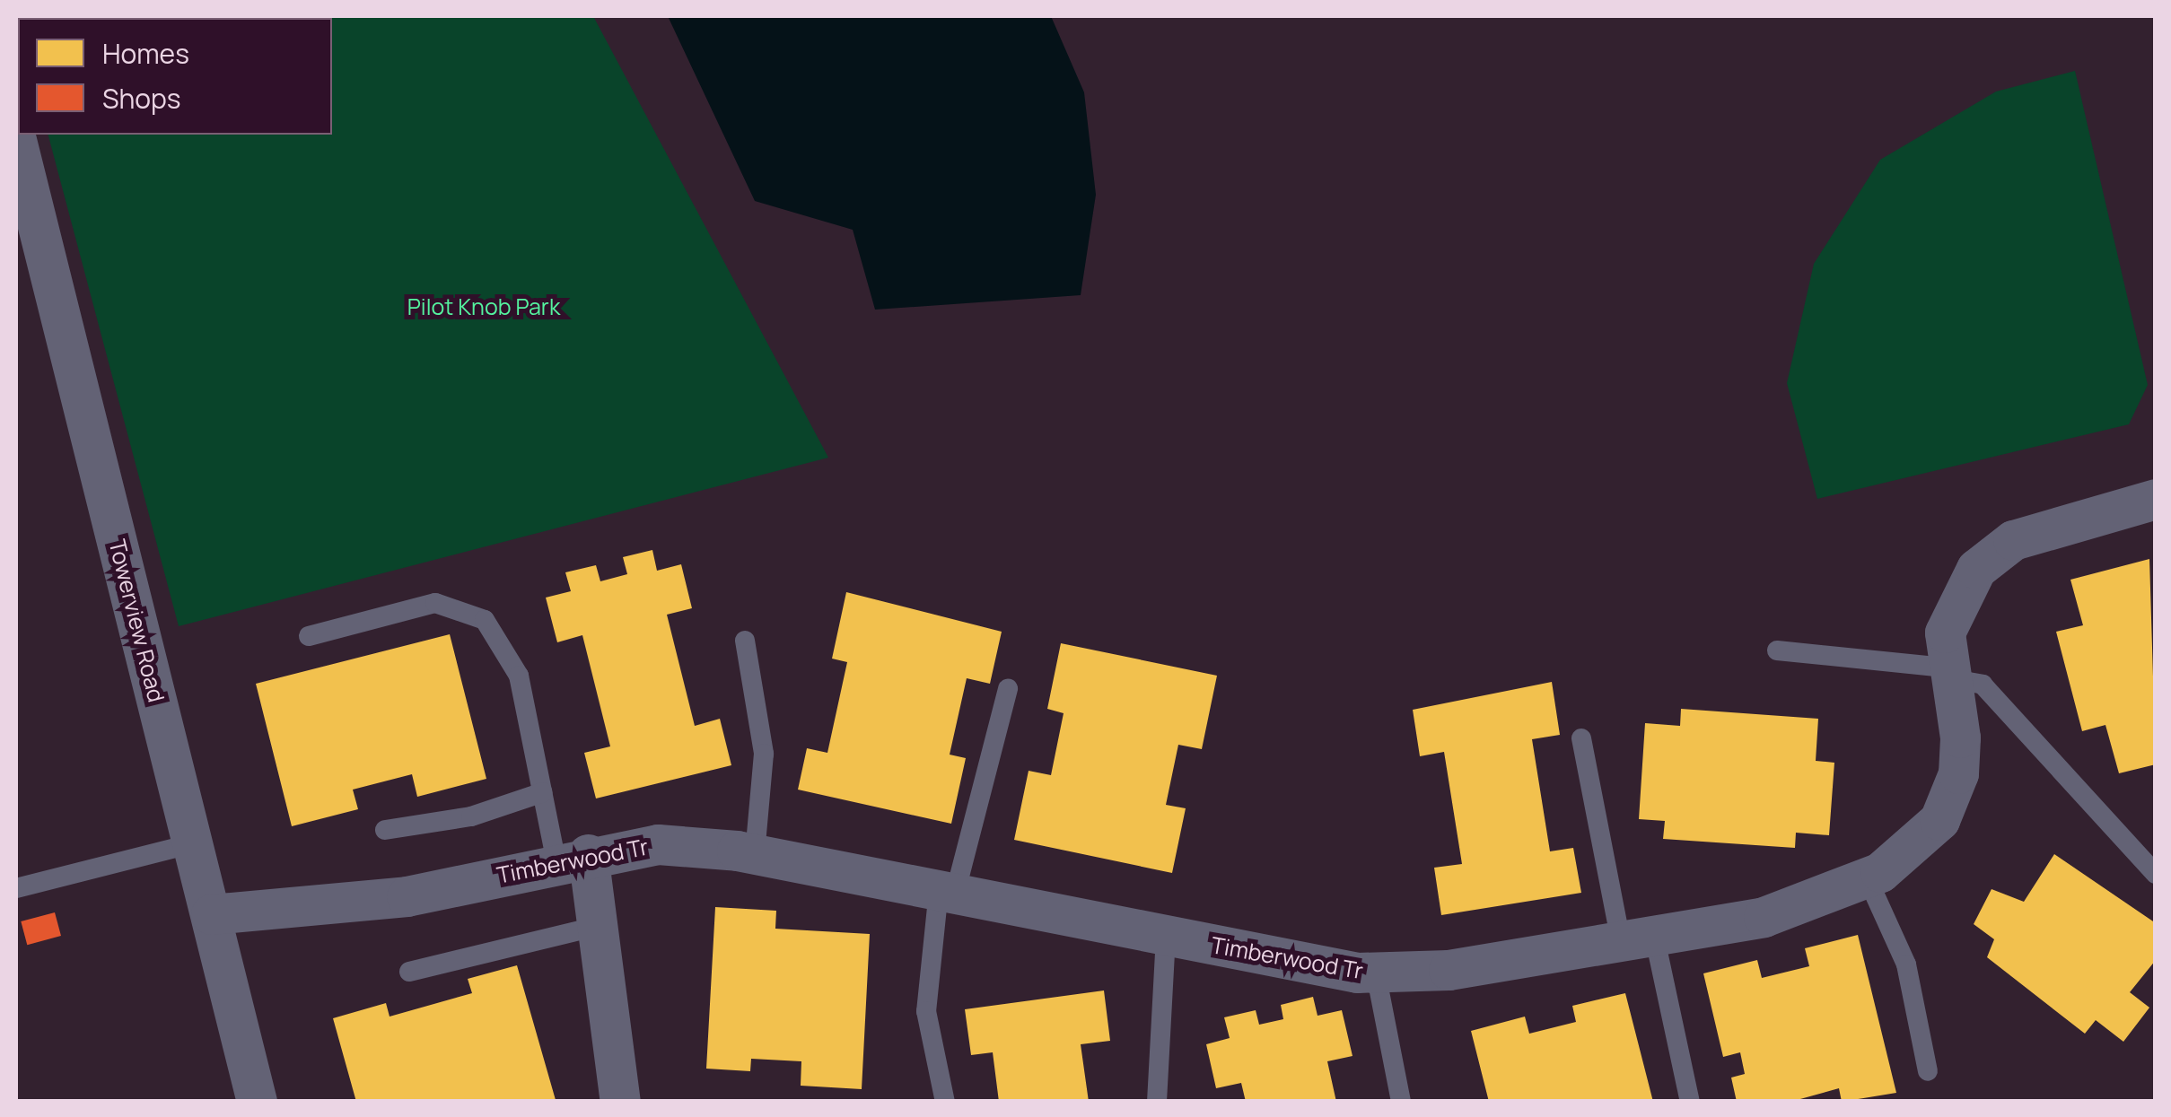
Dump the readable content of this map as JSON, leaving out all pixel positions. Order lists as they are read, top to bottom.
{
  "streets": {
    "street": ["Towerview Road", "Timberwood Tr"]
  },
  "crossings": [
    ["Towerview Road", "Timberwood Tr"]
  ],
  "parks": ["Pilot Knob Park"],
  "legend": ["Homes", "Shops"]
}
